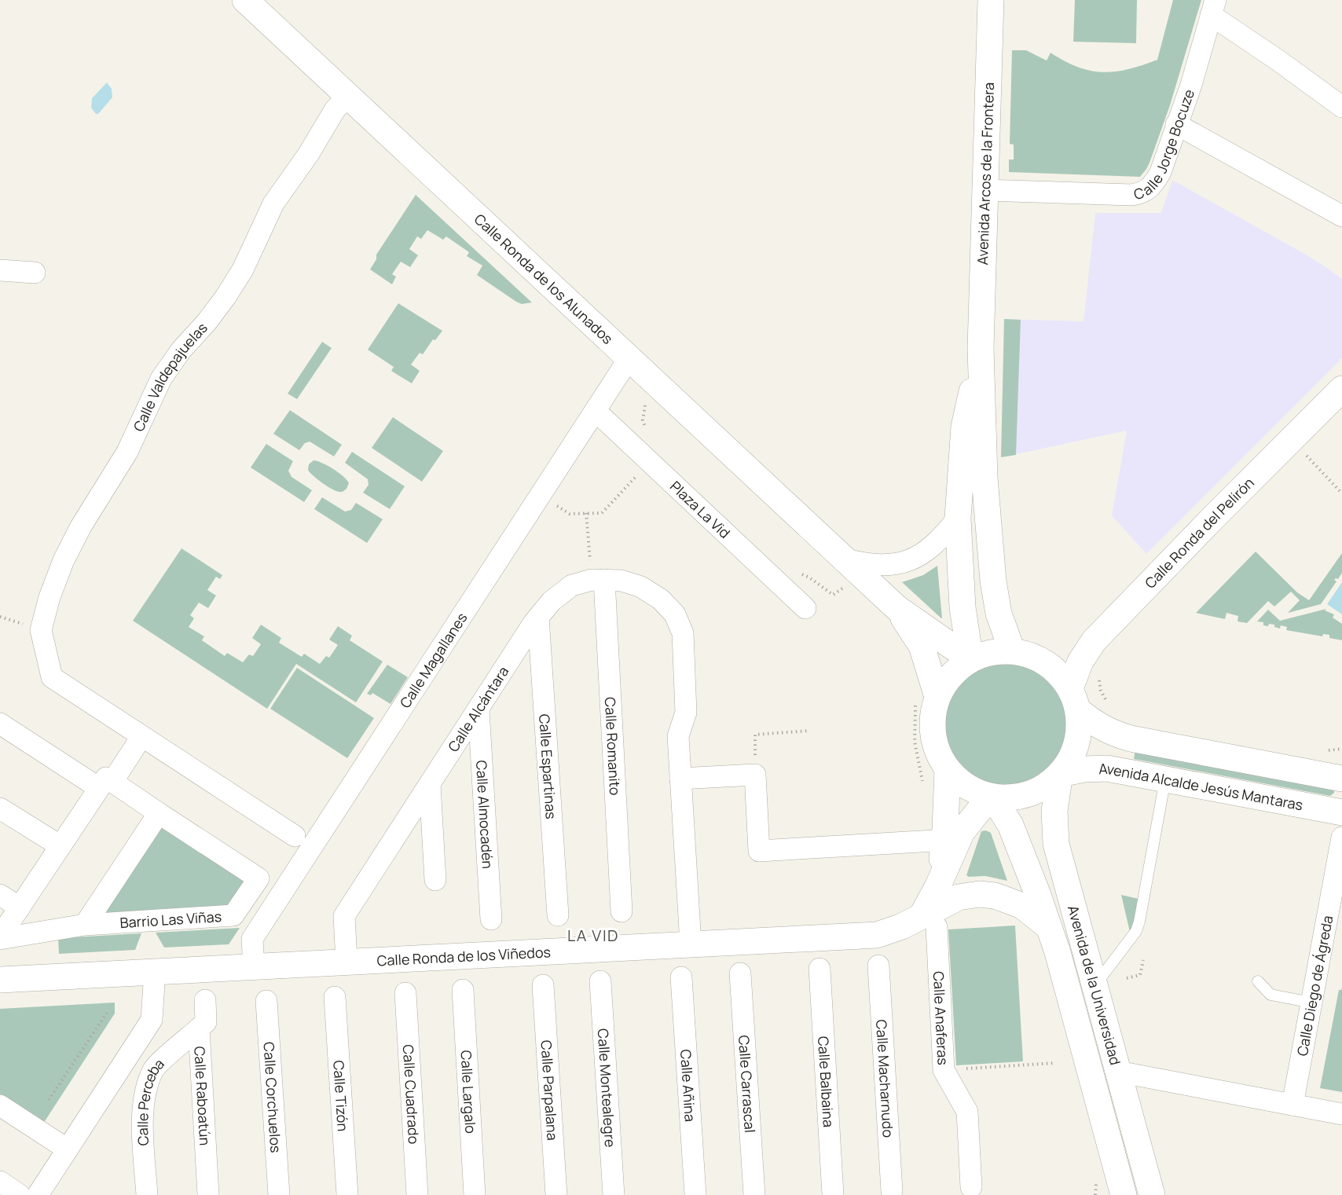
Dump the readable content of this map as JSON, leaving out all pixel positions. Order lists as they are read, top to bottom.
{
  "streets": {
    "main road": [
      "Avenida Arcos de la Frontera",
      "Calle Ronda de los Alunados",
      "Calle Ronda del Pelirón",
      "Avenida Alcalde Jesús Mantaras",
      "Calle Ronda de los Viñedos",
      "Avenida de la Universidad"
    ],
    "street": [
      "Calle Jorge Bocuze",
      "Calle Valdepajuelas",
      "Plaza La Vid",
      "Calle Magallanes",
      "Calle Alcántara",
      "Calle Romanito",
      "Calle Espartinas",
      "Calle Almocadén",
      "Barrio Las Viñas",
      "Calle Diego de Ágreda",
      "Calle Anaferas",
      "Calle Macharnudo",
      "Calle Balbaina",
      "Calle Carrascal",
      "Calle Añina",
      "Calle Montealegre",
      "Calle Parpalana",
      "Calle Largalo",
      "Calle Cuadrado",
      "Calle Raboatún",
      "Calle Tizón",
      "Calle Corchuelos",
      "Calle Perceba"
    ]
  },
  "crossings": [
    ["Calle Jorge Bocuze", "Avenida Arcos de la Frontera"],
    ["Avenida Arcos de la Frontera", "Calle Ronda de los Alunados"],
    ["Avenida Arcos de la Frontera", "Calle Ronda del Pelirón"],
    ["Avenida Arcos de la Frontera", "Avenida Alcalde Jesús Mantaras"],
    ["Avenida Arcos de la Frontera", "Avenida de la Universidad"],
    ["Calle Ronda de los Alunados", "Calle Valdepajuelas"],
    ["Calle Ronda de los Alunados", "Calle Ronda del Pelirón"],
    ["Calle Ronda de los Alunados", "Calle Magallanes"],
    ["Calle Ronda de los Alunados", "Avenida Alcalde Jesús Mantaras"],
    ["Calle Ronda de los Alunados", "Avenida de la Universidad"],
    ["Calle Valdepajuelas", "Barrio Las Viñas"],
    ["Plaza La Vid", "Calle Magallanes"],
    ["Calle Ronda del Pelirón", "Avenida Alcalde Jesús Mantaras"],
    ["Calle Ronda del Pelirón", "Avenida de la Universidad"],
    ["Calle Magallanes", "Calle Ronda de los Viñedos"],
    ["Calle Alcántara", "Calle Romanito"],
    ["Calle Alcántara", "Calle Espartinas"],
    ["Calle Alcántara", "Calle Almocadén"],
    ["Calle Alcántara", "Calle Ronda de los Viñedos"],
    ["Avenida Alcalde Jesús Mantaras", "Avenida de la Universidad"],
    ["Calle Ronda de los Viñedos", "Avenida de la Universidad"],
    ["Calle Ronda de los Viñedos", "Calle Anaferas"],
    ["Calle Raboatún", "Calle Perceba"]
  ],
  "districts": ["LA VID"]
}
